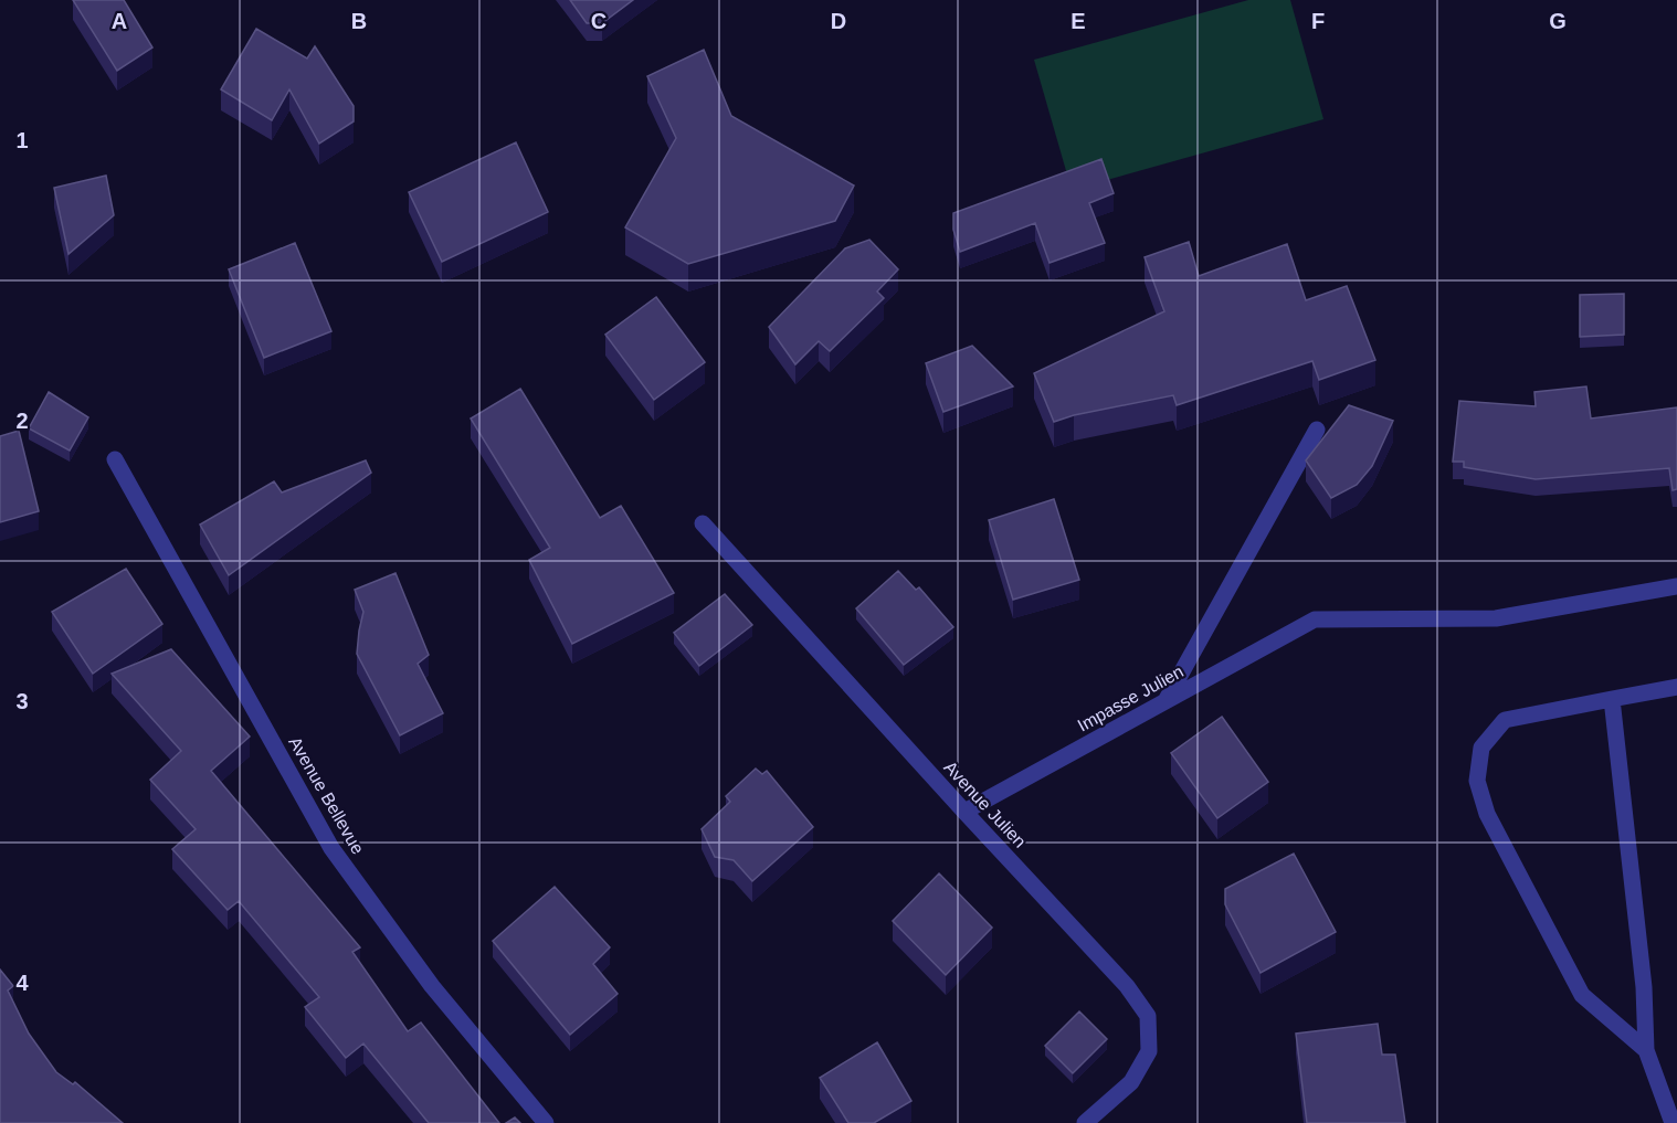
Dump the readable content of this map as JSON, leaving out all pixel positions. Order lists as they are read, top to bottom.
{
  "streets": {
    "street": ["Impasse Julien", "Avenue Bellevue", "Avenue Julien"]
  },
  "crossings": [
    ["Impasse Julien", "Avenue Julien"]
  ],
  "grid": {
    "columns": [
      "A",
      "B",
      "C",
      "D",
      "E",
      "F",
      "G"
    ],
    "rows": [
      "1",
      "2",
      "3",
      "4"
    ]
  }
}
